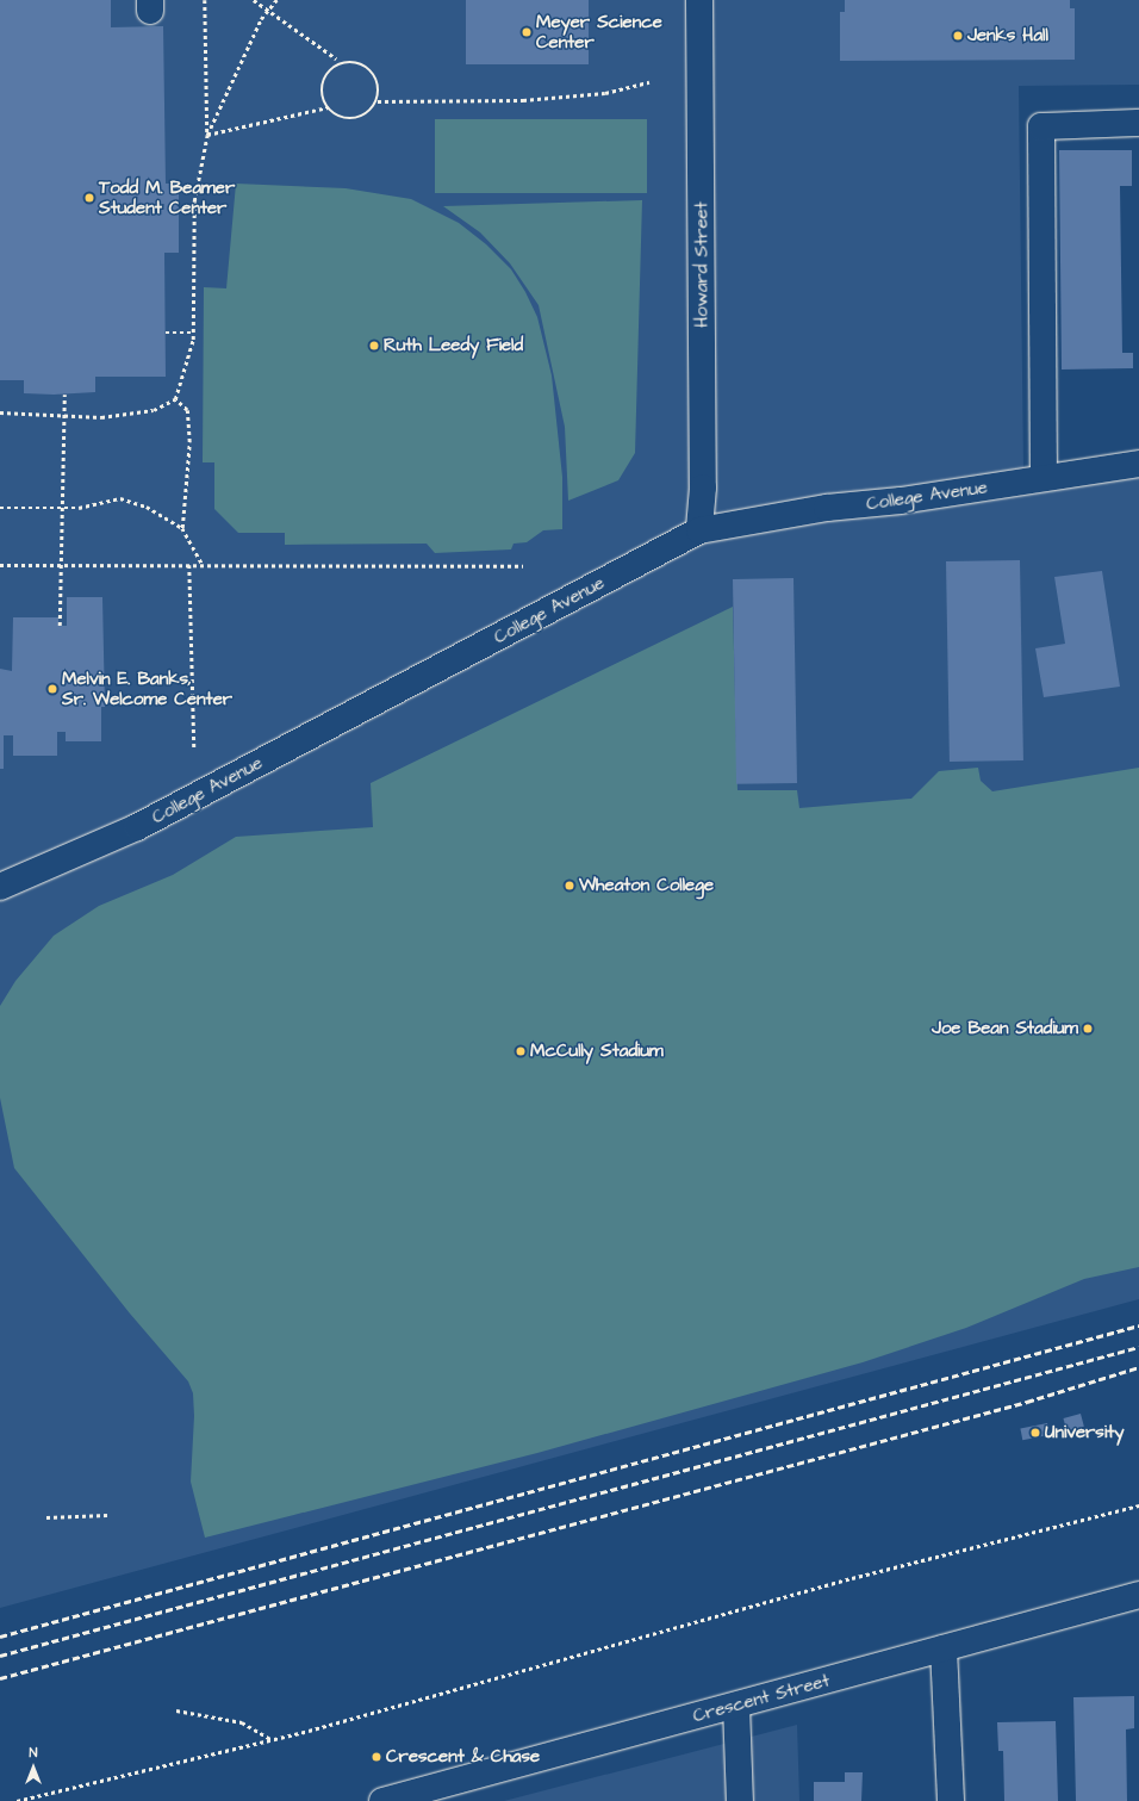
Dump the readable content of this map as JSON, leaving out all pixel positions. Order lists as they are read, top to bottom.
{
  "streets": {
    "street": ["Howard Street", "College Avenue", "Crescent Street"]
  },
  "crossings": [
    ["Howard Street", "College Avenue"]
  ],
  "places": [
    "Meyer Science Center",
    "Jenks Hall",
    "Todd M. Beamer Student Center",
    "Ruth Leedy Field",
    "Melvin E. Banks, Sr. Welcome Center",
    "Wheaton College",
    "Joe Bean Stadium",
    "McCully Stadium",
    "University",
    "Crescent & Chase"
  ],
  "north": "top"
}
